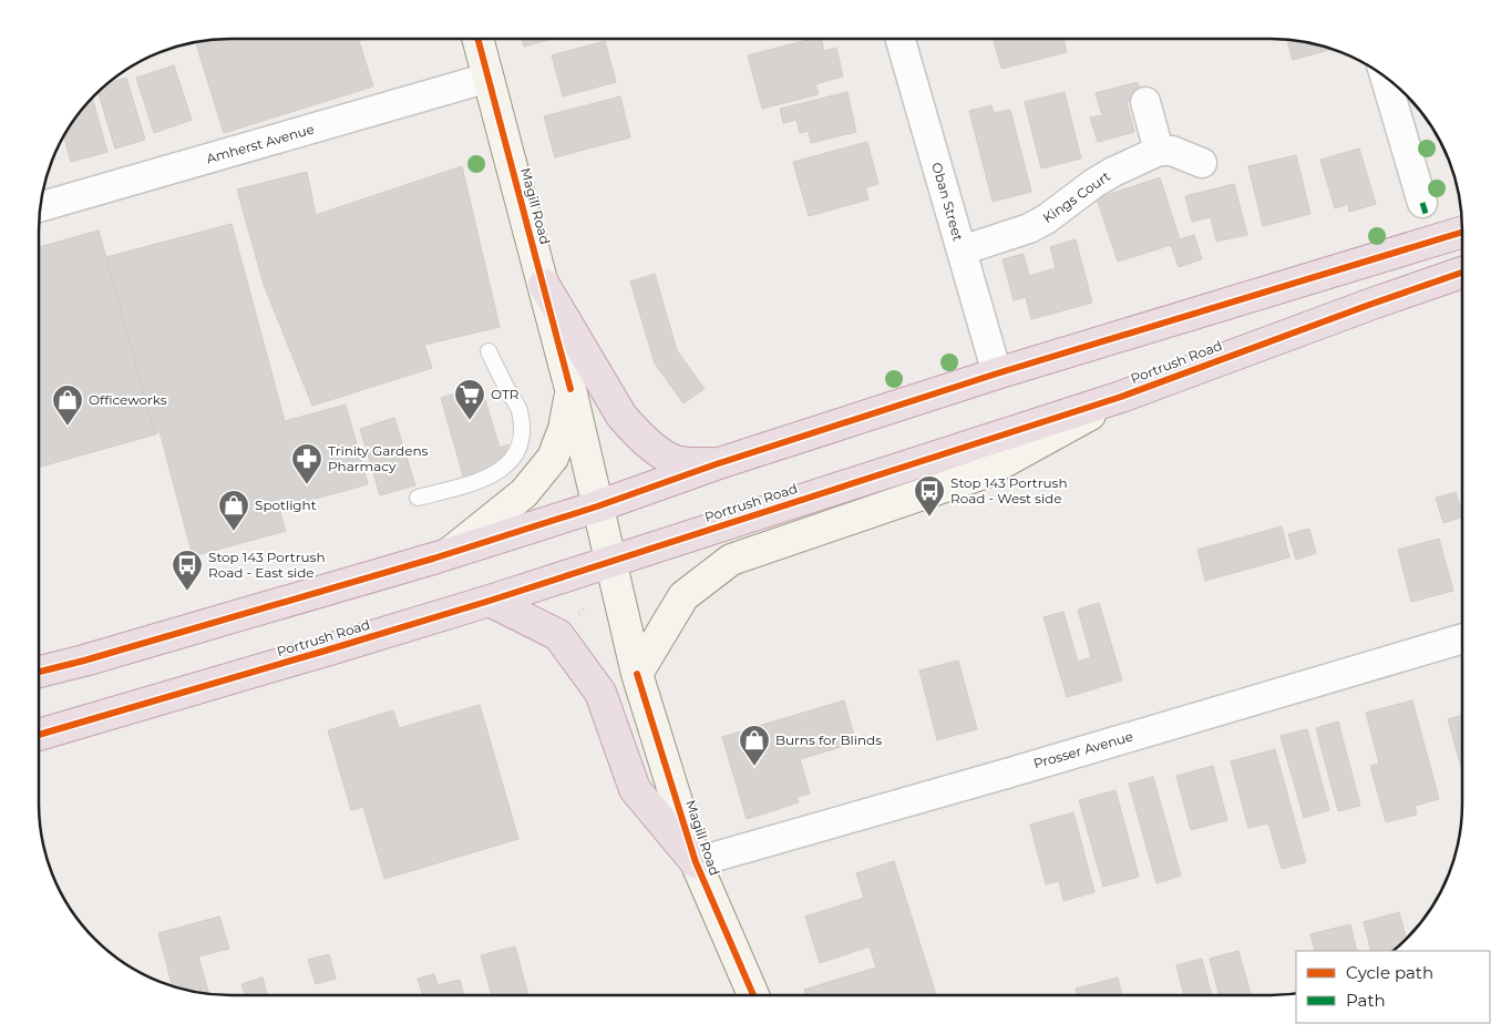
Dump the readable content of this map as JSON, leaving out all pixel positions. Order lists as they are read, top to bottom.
{
  "streets": {
    "highway": ["Portrush Road"],
    "main road": ["Magill Road"],
    "street": [
      "Amherst Avenue",
      "Kings Court",
      "Oban Street",
      "Prosser Avenue"
    ]
  },
  "crossings": [
    ["Amherst Avenue", "Magill Road"],
    ["Kings Court", "Oban Street"],
    ["Magill Road", "Portrush Road"],
    ["Magill Road", "Prosser Avenue"]
  ],
  "places": {
    "supermarket": ["OTR"],
    "shop": ["Officeworks", "Spotlight", "Burns for Blinds"],
    "pharmacy": ["Trinity Gardens Pharmacy"],
    "bus stop": ["Stop 143 Portrush Road - West side", "Stop 143 Portrush Road - East side"]
  },
  "legend": ["Cycle path", "Path"]
}
